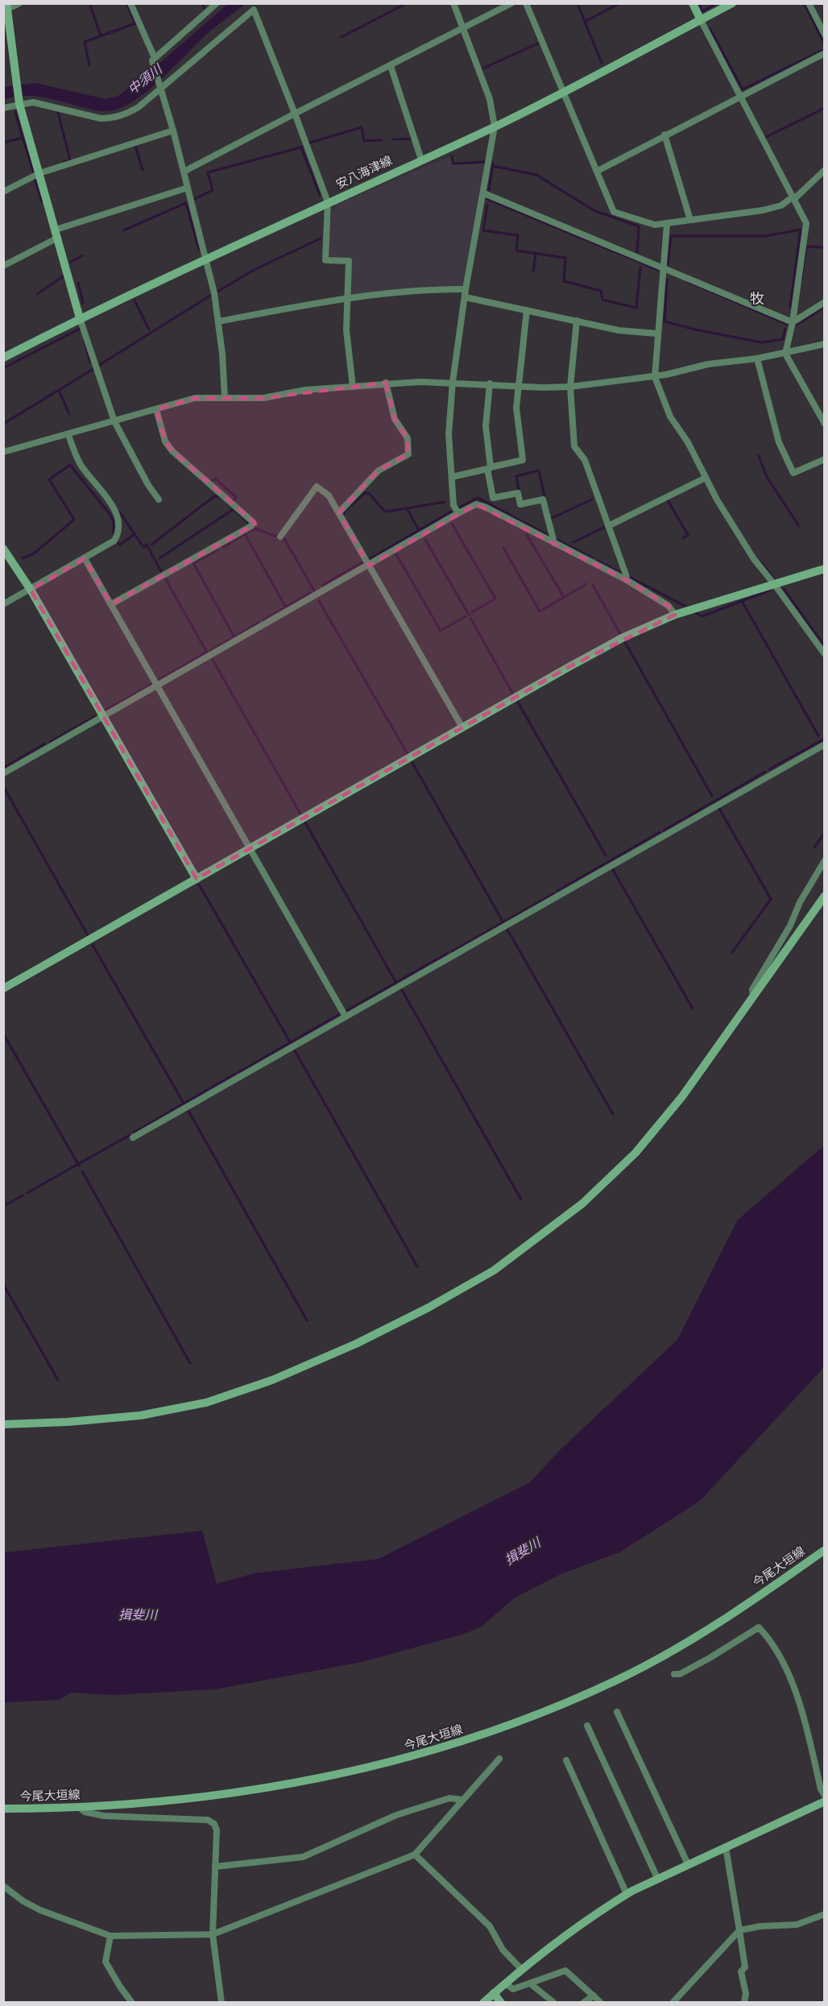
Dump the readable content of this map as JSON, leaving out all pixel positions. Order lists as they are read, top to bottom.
{
  "streets": {
    "street": ["安八海津線", "今尾大垣線"]
  },
  "districts": ["牧"],
  "water": ["中須川", "揖斐川"]
}
